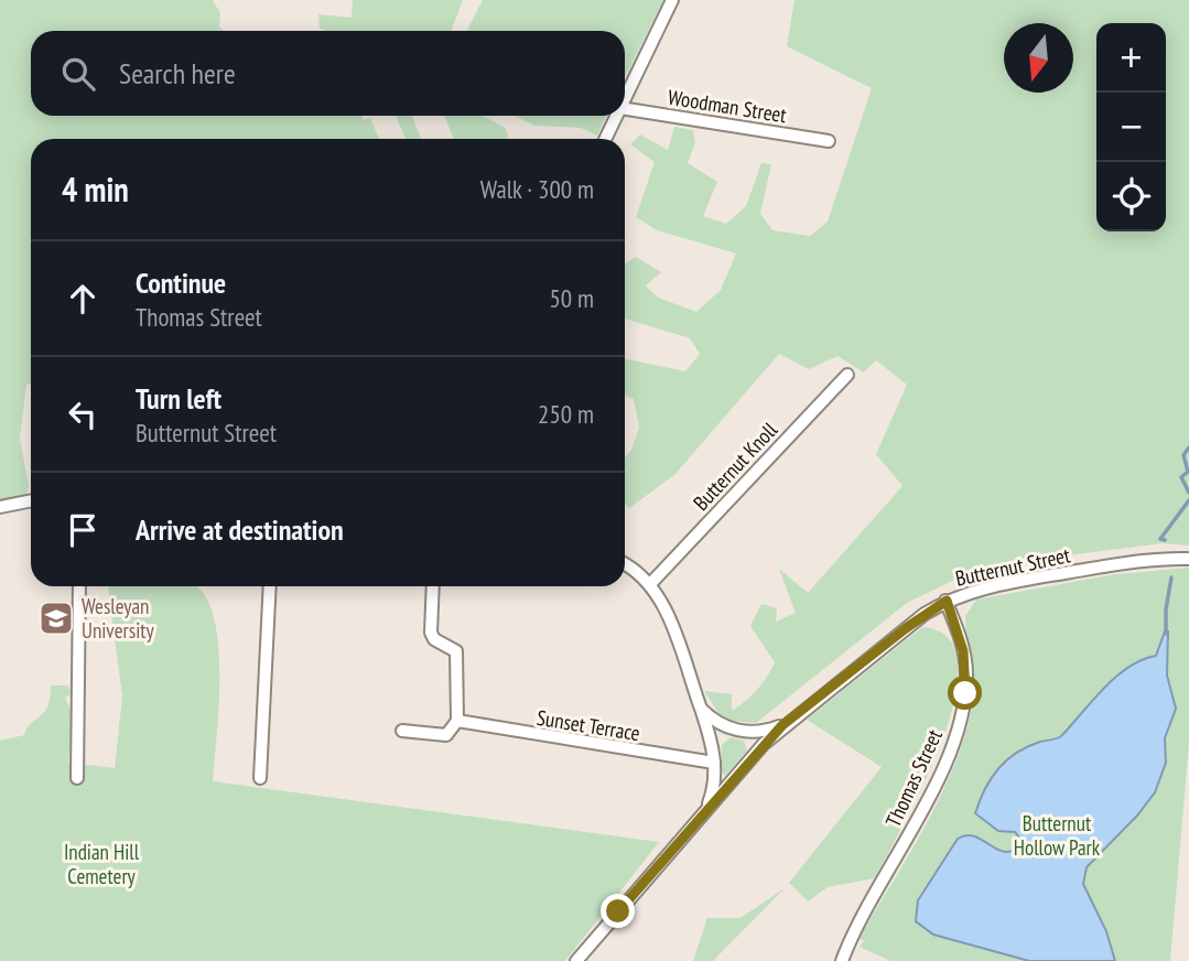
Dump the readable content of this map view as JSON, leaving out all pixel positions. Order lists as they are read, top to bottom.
{
  "streets": {
    "street": [
      "Woodman Street",
      "Butternut Knoll",
      "Butternut Street",
      "Sunset Terrace",
      "Thomas Street"
    ]
  },
  "crossings": [
    ["Butternut Street", "Thomas Street"]
  ],
  "parks": ["Butternut Hollow Park", "Indian Hill Cemetery"],
  "places": {
    "school or university": ["Wesleyan University"]
  },
  "north": "bottom",
  "page": {
    "map_buttons": ["+", "−"],
    "search": "Search here",
    "heading": ["4 min", "Walk · 300 m"],
    "list": [
      ["Continue", "Thomas Street", "50 m"],
      ["Turn left", "Butternut Street", "250 m"],
      "Arrive at destination"
    ]
  }
}
